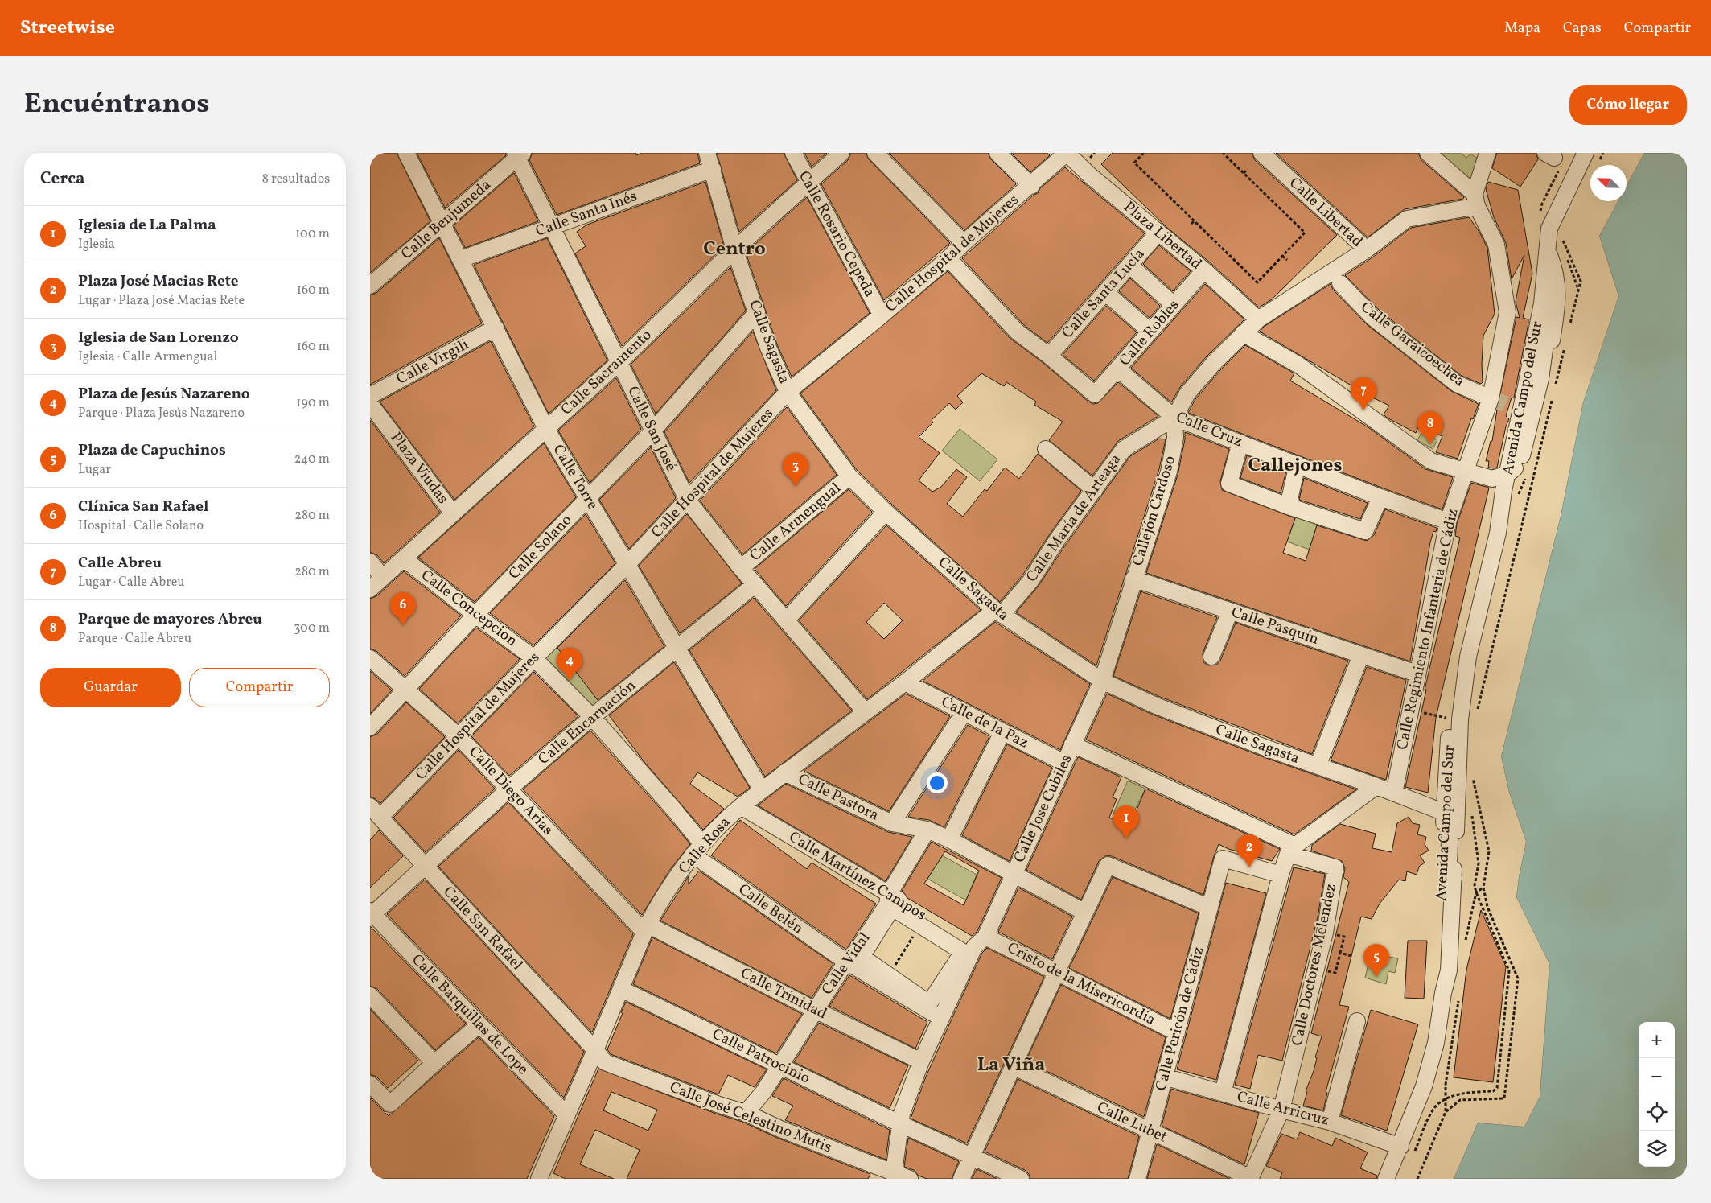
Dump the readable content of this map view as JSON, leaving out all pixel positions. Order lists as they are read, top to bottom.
{
  "streets": {
    "street": [
      "Calle Libertad",
      "Calle Santa Inés",
      "Calle Benjumeda",
      "Calle Rosario Cepeda",
      "Plaza Libertad",
      "Calle Hospital de Mujeres",
      "Calle Santa Lucía",
      "Calle Robles",
      "Calle Sagasta",
      "Calle Garaicoechea",
      "Calle Virgili",
      "Calle Sacramento",
      "Avenida Campo del Sur",
      "Calle San José",
      "Calle Cruz",
      "Plaza Viudas",
      "Calle Torre",
      "Callejón Cardoso",
      "Calle María de Arteaga",
      "Calle Armengual",
      "Calle Solano",
      "Calle Concepcion",
      "Calle Pasquín",
      "Calle Regimiento Infanteria de Cádiz",
      "Calle Encarnación",
      "Calle de la Paz",
      "Calle Diego Arias",
      "Calle Pastora",
      "Calle Jose Cubiles",
      "Calle Rosa",
      "Calle Martínez Campos",
      "Calle Belén",
      "Calle San Rafael",
      "Calle Vidal",
      "Calle Doctores Melendez",
      "Cristo de la Misericordia",
      "Calle Trinidad",
      "Calle Barquillas de Lope",
      "Calle Pericón de Cádiz",
      "Calle Patrocinio",
      "Calle Arricruz",
      "Calle José Celestino Mutis",
      "Calle Lubet"
    ]
  },
  "crossings": [
    ["Calle Libertad", "Plaza Libertad"],
    ["Calle Santa Inés", "Calle Sagasta"],
    ["Calle Santa Inés", "Calle San José"],
    ["Calle Santa Inés", "Calle Torre"],
    ["Calle Benjumeda", "Calle San José"],
    ["Calle Benjumeda", "Calle Torre"],
    ["Calle Rosario Cepeda", "Calle Hospital de Mujeres"],
    ["Calle Rosario Cepeda", "Calle Sacramento"],
    ["Plaza Libertad", "Calle Hospital de Mujeres"],
    ["Plaza Libertad", "Calle Santa Lucía"],
    ["Plaza Libertad", "Calle Robles"],
    ["Calle Hospital de Mujeres", "Calle Sagasta"],
    ["Calle Hospital de Mujeres", "Calle San José"],
    ["Calle Hospital de Mujeres", "Calle Torre"],
    ["Calle Hospital de Mujeres", "Calle Concepcion"],
    ["Calle Hospital de Mujeres", "Calle Diego Arias"],
    ["Calle Hospital de Mujeres", "Calle San Rafael"],
    ["Calle Santa Lucía", "Calle Robles"],
    ["Calle Robles", "Calle Cruz"],
    ["Calle Sagasta", "Calle Sacramento"],
    ["Calle Sagasta", "Avenida Campo del Sur"],
    ["Calle Sagasta", "Callejón Cardoso"],
    ["Calle Sagasta", "Calle María de Arteaga"],
    ["Calle Sagasta", "Calle Armengual"],
    ["Calle Sagasta", "Calle Solano"],
    ["Calle Sagasta", "Calle Regimiento Infanteria de Cádiz"],
    ["Calle Sagasta", "Calle Jose Cubiles"],
    ["Calle Sagasta", "Calle Rosa"],
    ["Calle Garaicoechea", "Calle Regimiento Infanteria de Cádiz"],
    ["Calle Virgili", "Calle Torre"],
    ["Calle Sacramento", "Calle San José"],
    ["Calle Sacramento", "Plaza Viudas"],
    ["Calle Sacramento", "Calle Torre"],
    ["Calle Sacramento", "Calle Concepcion"],
    ["Avenida Campo del Sur", "Calle Arricruz"],
    ["Calle San José", "Calle Armengual"],
    ["Calle San José", "Calle Solano"],
    ["Calle San José", "Calle Encarnación"],
    ["Calle San José", "Calle Rosa"],
    ["Calle Cruz", "Callejón Cardoso"],
    ["Calle Cruz", "Calle María de Arteaga"],
    ["Calle Cruz", "Calle Regimiento Infanteria de Cádiz"],
    ["Calle Torre", "Calle Solano"],
    ["Calle Torre", "Calle Encarnación"],
    ["Calle Torre", "Calle Rosa"],
    ["Callejón Cardoso", "Calle María de Arteaga"],
    ["Callejón Cardoso", "Calle Pasquín"],
    ["Callejón Cardoso", "Calle Jose Cubiles"],
    ["Calle María de Arteaga", "Calle Rosa"],
    ["Calle Solano", "Calle Concepcion"],
    ["Calle Solano", "Calle Diego Arias"],
    ["Calle Concepcion", "Calle Encarnación"],
    ["Calle Concepcion", "Calle Belén"],
    ["Calle Pasquín", "Calle Regimiento Infanteria de Cádiz"],
    ["Calle Encarnación", "Calle Diego Arias"],
    ["Calle Encarnación", "Calle Belén"],
    ["Calle Encarnación", "Calle San Rafael"],
    ["Calle Encarnación", "Calle Barquillas de Lope"],
    ["Calle de la Paz", "Calle Jose Cubiles"],
    ["Calle de la Paz", "Calle Rosa"],
    ["Calle Diego Arias", "Calle Rosa"],
    ["Calle Diego Arias", "Calle Trinidad"],
    ["Calle Pastora", "Calle Jose Cubiles"],
    ["Calle Pastora", "Calle Rosa"],
    ["Calle Pastora", "Calle Vidal"],
    ["Calle Jose Cubiles", "Calle Martínez Campos"],
    ["Calle Jose Cubiles", "Calle Belén"],
    ["Calle Jose Cubiles", "Cristo de la Misericordia"],
    ["Calle Jose Cubiles", "Calle Trinidad"],
    ["Calle Jose Cubiles", "Calle Patrocinio"],
    ["Calle Jose Cubiles", "Calle José Celestino Mutis"],
    ["Calle Rosa", "Calle Martínez Campos"],
    ["Calle Rosa", "Calle Belén"],
    ["Calle Rosa", "Calle San Rafael"],
    ["Calle Rosa", "Calle Trinidad"],
    ["Calle Rosa", "Calle Barquillas de Lope"],
    ["Calle Rosa", "Calle Patrocinio"],
    ["Calle Rosa", "Calle José Celestino Mutis"],
    ["Calle Martínez Campos", "Calle Vidal"],
    ["Calle Martínez Campos", "Cristo de la Misericordia"],
    ["Calle Belén", "Calle Vidal"],
    ["Calle San Rafael", "Calle José Celestino Mutis"],
    ["Calle Vidal", "Calle Trinidad"],
    ["Calle Vidal", "Calle Patrocinio"],
    ["Calle Vidal", "Calle José Celestino Mutis"],
    ["Calle Doctores Melendez", "Calle Arricruz"],
    ["Calle Doctores Melendez", "Calle Lubet"],
    ["Cristo de la Misericordia", "Calle Pericón de Cádiz"],
    ["Calle Pericón de Cádiz", "Calle Arricruz"],
    ["Calle Pericón de Cádiz", "Calle Lubet"]
  ],
  "districts": ["Centro", "Callejones", "La Viña"],
  "north": "top left",
  "page": {
    "header": "Streetwise",
    "nav": ["Mapa", "Capas", "Compartir"],
    "title": "Encuéntranos",
    "buttons": [
      "Cómo llegar",
      ["Guardar", "Compartir"]
    ],
    "heading": ["Cerca", "8 resultados"],
    "list": [
      {
        "mark": "1",
        "name": "Iglesia de La Palma",
        "note": "Iglesia",
        "value": "100 m"
      },
      {
        "mark": "2",
        "name": "Plaza José Macias Rete",
        "note": "Lugar · Plaza José Macias Rete",
        "value": "160 m"
      },
      {
        "mark": "3",
        "name": "Iglesia de San Lorenzo",
        "note": "Iglesia · Calle Armengual",
        "value": "160 m"
      },
      {
        "mark": "4",
        "name": "Plaza de Jesús Nazareno",
        "note": "Parque · Plaza Jesús Nazareno",
        "value": "190 m"
      },
      {
        "mark": "5",
        "name": "Plaza de Capuchinos",
        "note": "Lugar",
        "value": "240 m"
      },
      {
        "mark": "6",
        "name": "Clínica San Rafael",
        "note": "Hospital · Calle Solano",
        "value": "280 m"
      },
      {
        "mark": "7",
        "name": "Calle Abreu",
        "note": "Lugar · Calle Abreu",
        "value": "280 m"
      },
      {
        "mark": "8",
        "name": "Parque de mayores Abreu",
        "note": "Parque · Calle Abreu",
        "value": "300 m"
      }
    ],
    "pins": [
      "7",
      "8",
      "3",
      "6",
      "4",
      "1",
      "2",
      "5"
    ],
    "map_buttons": ["+", "−"]
  }
}
